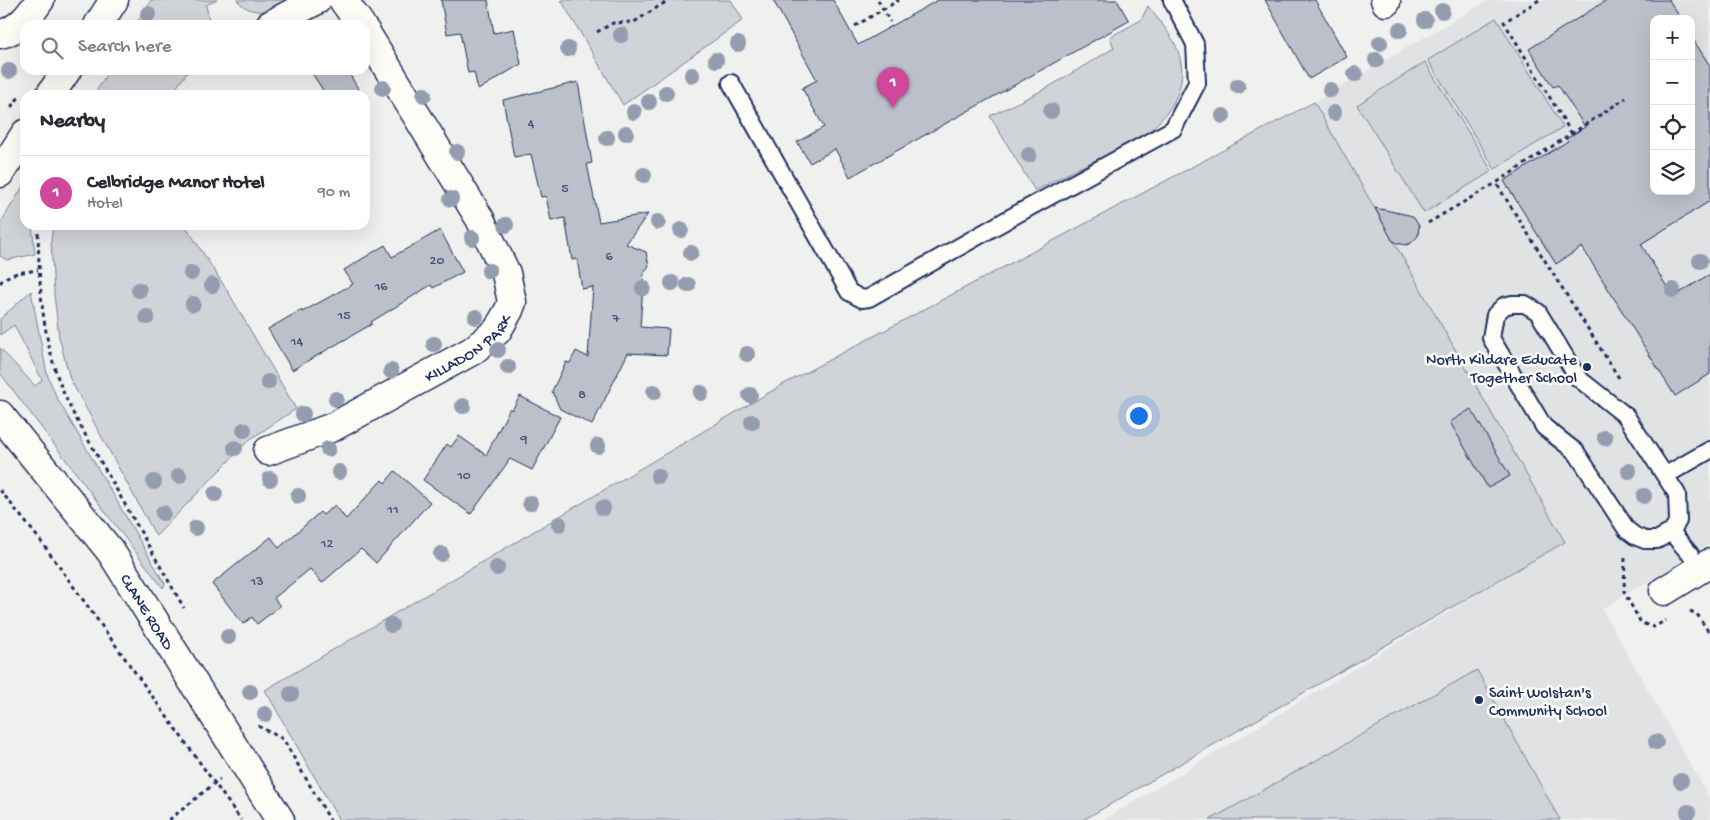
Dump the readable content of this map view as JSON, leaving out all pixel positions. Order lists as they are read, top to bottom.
{
  "streets": {
    "street": ["KILLADON PARK", "CLANE ROAD"]
  },
  "places": ["North Kildare Educate Together School", "Saint Wolstan's Community School"],
  "house_numbers": [
    "4",
    "5",
    "6",
    "20",
    "16",
    "15",
    "7",
    "14",
    "8",
    "9",
    "10",
    "11",
    "12",
    "13"
  ],
  "page": {
    "map_buttons": ["+", "−"],
    "search": "Search here",
    "pins": "1",
    "heading": "Nearby",
    "list": [
      {
        "mark": "1",
        "name": "Celbridge Manor Hotel",
        "note": "Hotel",
        "value": "90 m"
      }
    ]
  }
}
